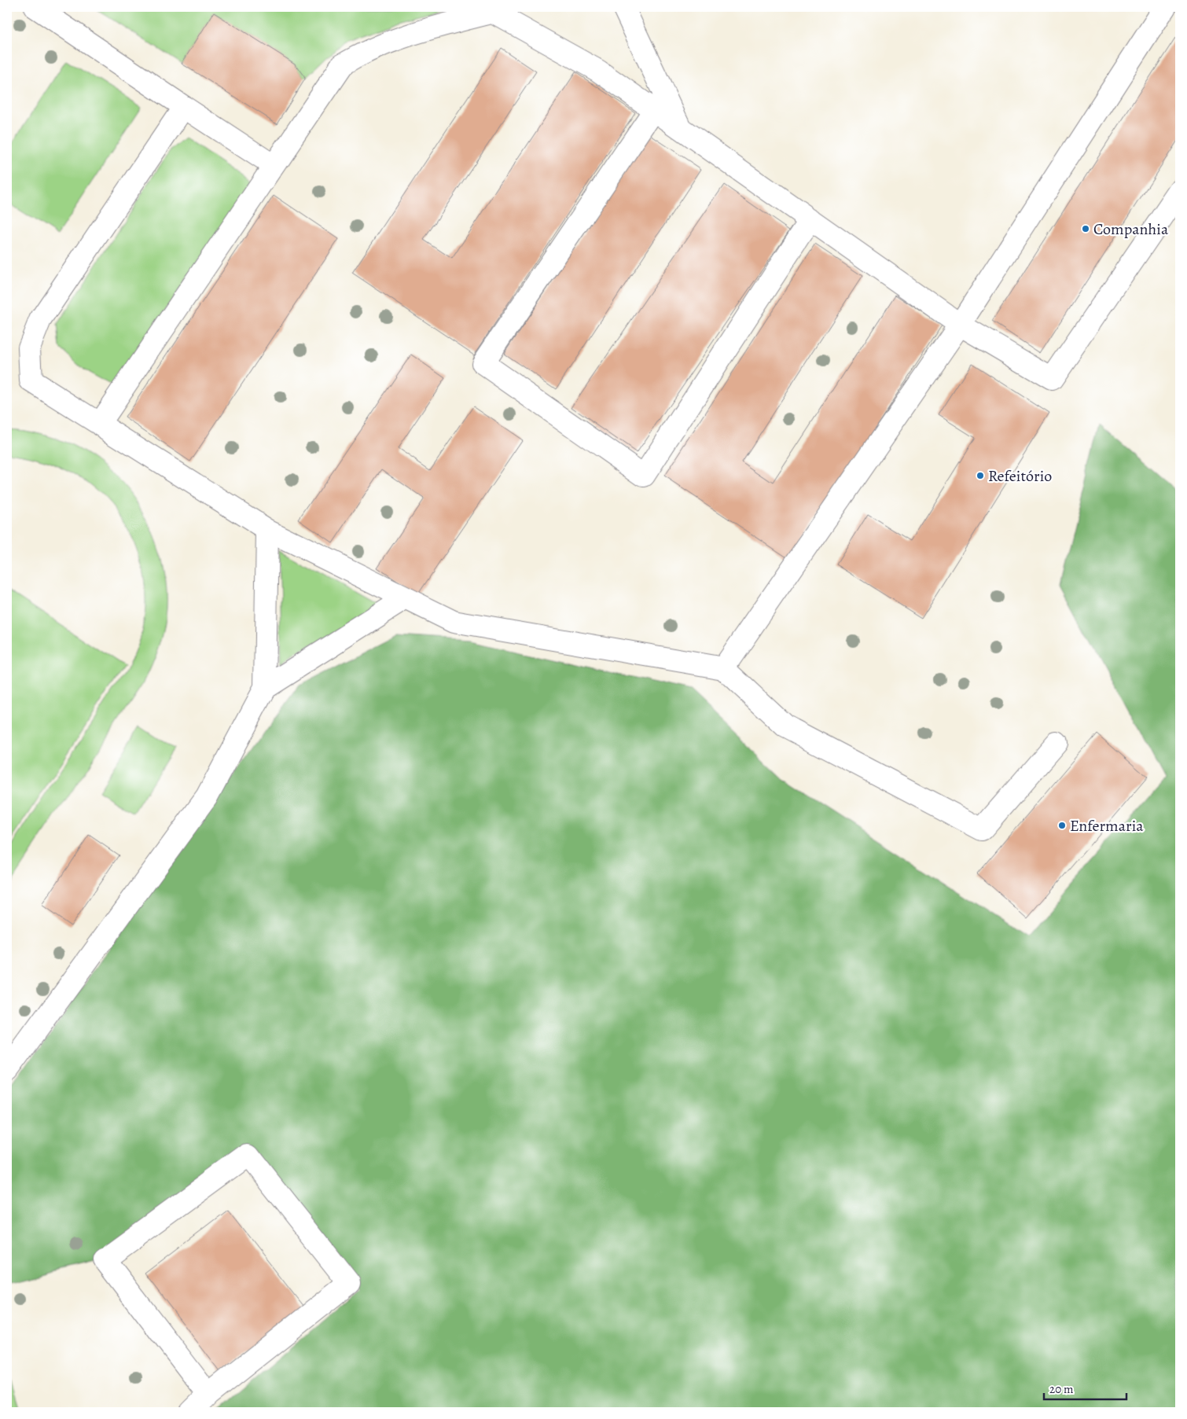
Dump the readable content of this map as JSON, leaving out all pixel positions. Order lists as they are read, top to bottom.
{
  "places": ["Companhia", "Refeitório", "Enfermaria"],
  "scale_bar": "20 m"
}
